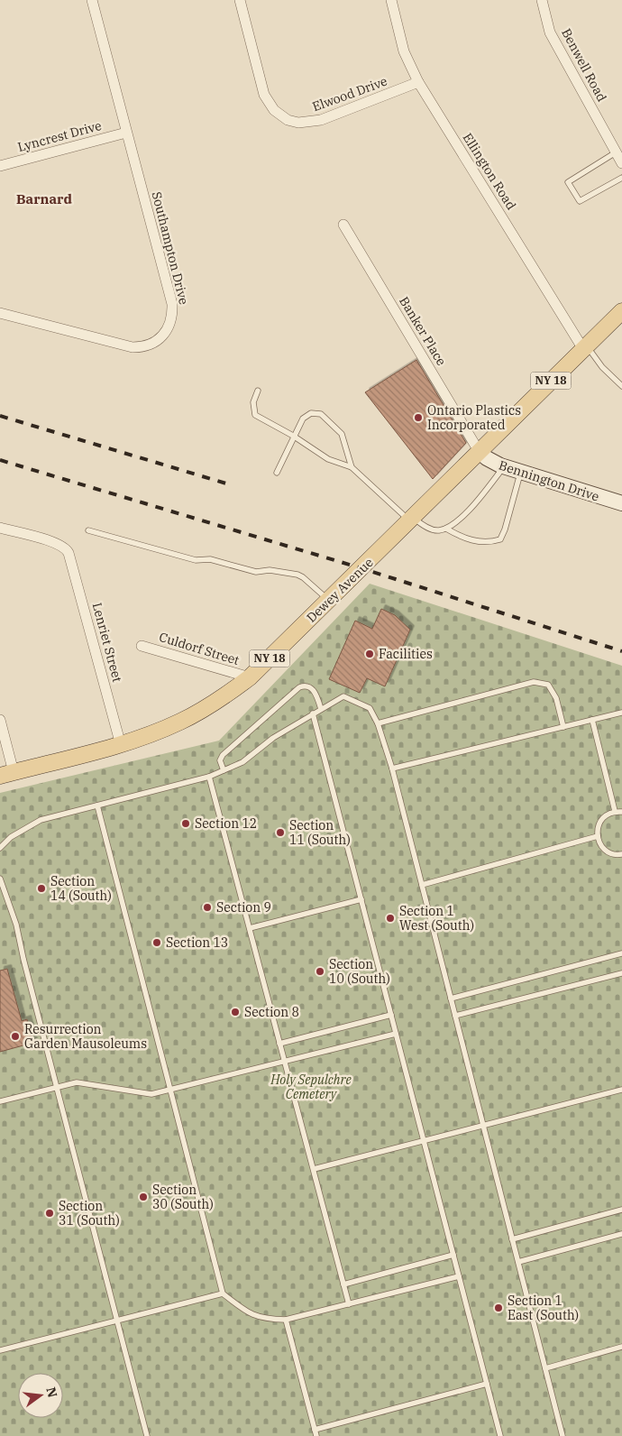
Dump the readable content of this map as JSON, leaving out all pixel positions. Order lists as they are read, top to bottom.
{
  "streets": {
    "main road": ["NY 18", "Dewey Avenue"],
    "street": [
      "Benwell Road",
      "Elwood Drive",
      "Lyncrest Drive",
      "Ellington Road",
      "Southampton Drive",
      "Banker Place",
      "Bennington Drive",
      "Lenriet Street",
      "Culdorf Street"
    ]
  },
  "crossings": [
    ["Elwood Drive", "Ellington Road"],
    ["Lyncrest Drive", "Southampton Drive"],
    ["Ellington Road", "Dewey Avenue"],
    ["Banker Place", "Bennington Drive"],
    ["Banker Place", "Dewey Avenue"],
    ["Bennington Drive", "Dewey Avenue"],
    ["Dewey Avenue", "Lenriet Street"],
    ["Dewey Avenue", "Culdorf Street"]
  ],
  "districts": ["Barnard"],
  "parks": ["Holy Sepulchre Cemetery"],
  "places": [
    "Ontario Plastics Incorporated",
    "Facilities",
    "Section 12",
    "Section 11 (South)",
    "Section 14 (South)",
    "Section 9",
    "Section 1 West (South)",
    "Section 13",
    "Section 10 (South)",
    "Section 8",
    "Resurrection Garden Mausoleums",
    "Section 30 (South)",
    "Section 31 (South)",
    "Section 1 East (South)"
  ],
  "north": "right"
}
